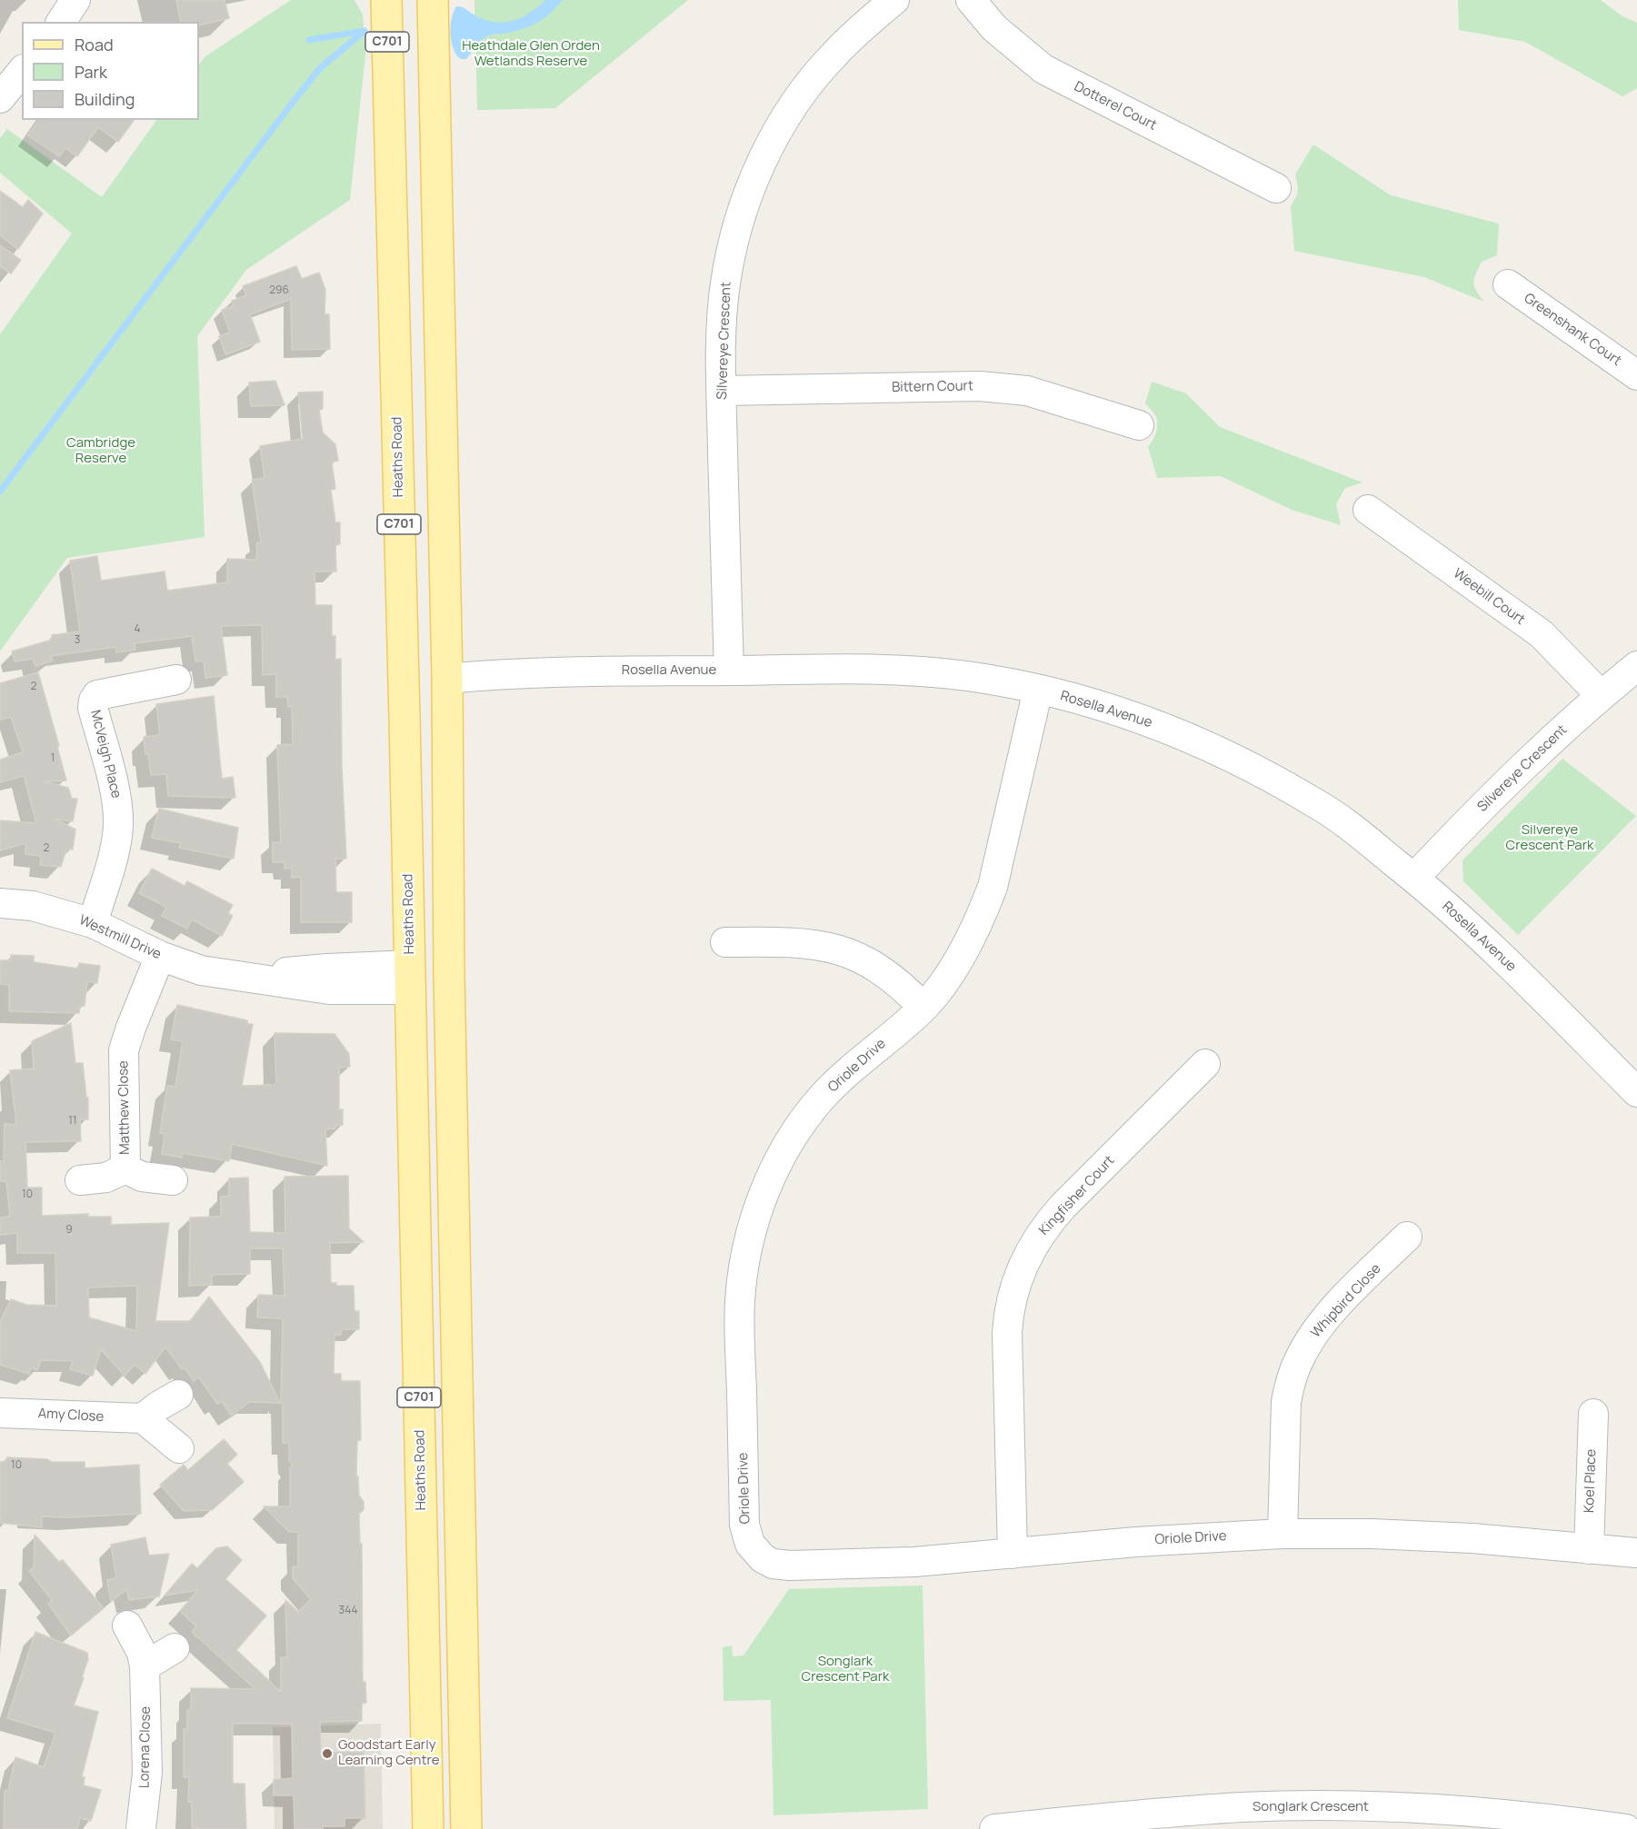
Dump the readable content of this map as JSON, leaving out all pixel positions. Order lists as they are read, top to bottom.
{
  "streets": {
    "main road": ["C701", "Heaths Road"],
    "street": [
      "Dotterel Court",
      "Greenshank Court",
      "Silvereye Crescent",
      "Bittern Court",
      "Weebill Court",
      "Rosella Avenue",
      "McVeigh Place",
      "Westmill Drive",
      "Oriole Drive",
      "Matthew Close",
      "Kingfisher Court",
      "Whipbird Close",
      "Amy Close",
      "Koel Place",
      "Lorena Close",
      "Songlark Crescent"
    ]
  },
  "crossings": [
    ["C701", "Rosella Avenue"],
    ["Silvereye Crescent", "Bittern Court"],
    ["Silvereye Crescent", "Weebill Court"],
    ["Silvereye Crescent", "Rosella Avenue"],
    ["Heaths Road", "Westmill Drive"],
    ["Rosella Avenue", "Oriole Drive"],
    ["McVeigh Place", "Westmill Drive"],
    ["Westmill Drive", "Matthew Close"],
    ["Oriole Drive", "Kingfisher Court"],
    ["Oriole Drive", "Whipbird Close"],
    ["Oriole Drive", "Koel Place"]
  ],
  "parks": [
    "Heathdale Glen Orden Wetlands Reserve",
    "Cambridge Reserve",
    "Silvereye Crescent Park",
    "Songlark Crescent Park"
  ],
  "places": ["Goodstart Early Learning Centre"],
  "house_numbers": [
    "296",
    "4",
    "3",
    "2",
    "1",
    "2",
    "11",
    "10",
    "9",
    "10",
    "344"
  ],
  "legend": ["Road", "Park", "Building"]
}
